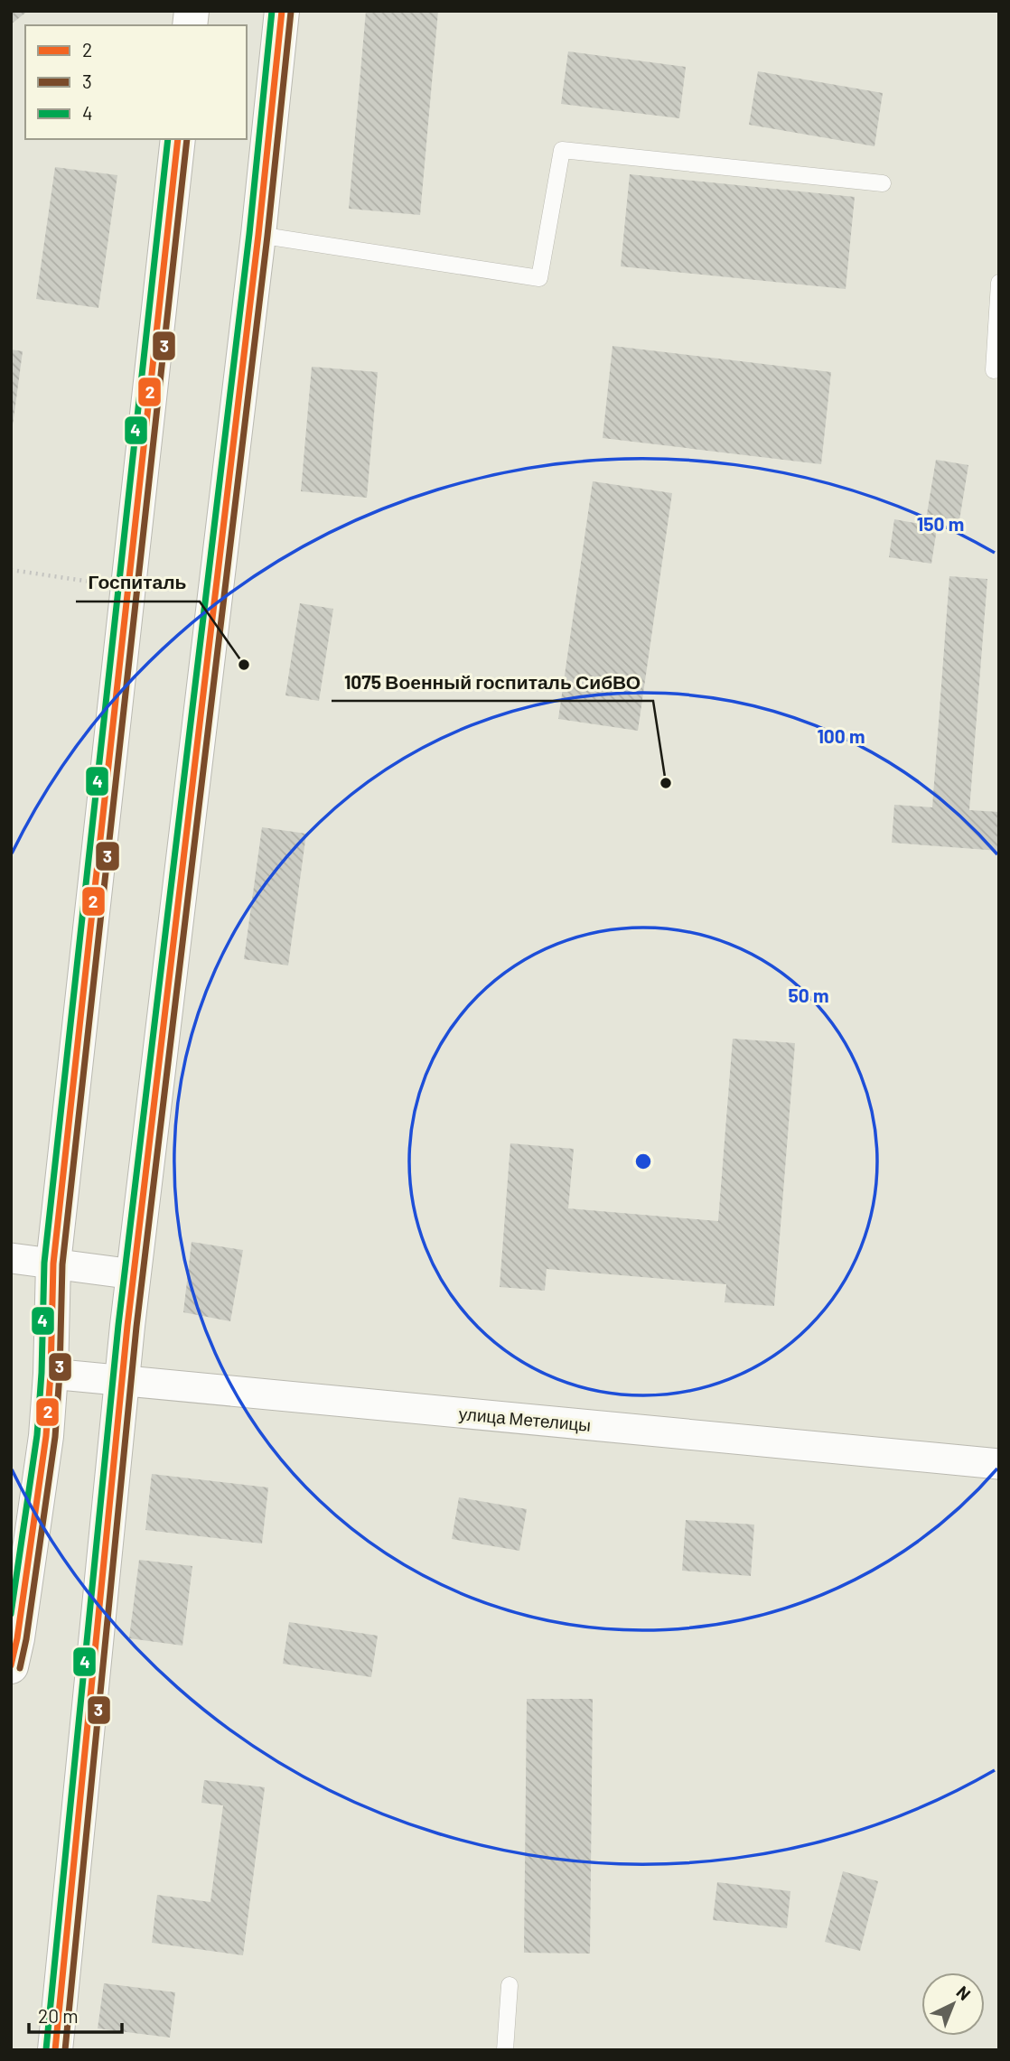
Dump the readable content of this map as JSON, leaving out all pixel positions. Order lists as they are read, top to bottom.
{
  "streets": {
    "street": ["улица Метелицы"]
  },
  "places": ["Госпиталь", "1075 Военный госпиталь СибВО"],
  "lines": ["transit line 2", "transit line 4", "transit line 3"],
  "legend": ["2", "3", "4"],
  "scale_bar": "20 m",
  "north": "top right",
  "rings": ["150 m", "100 m", "50 m"]
}
